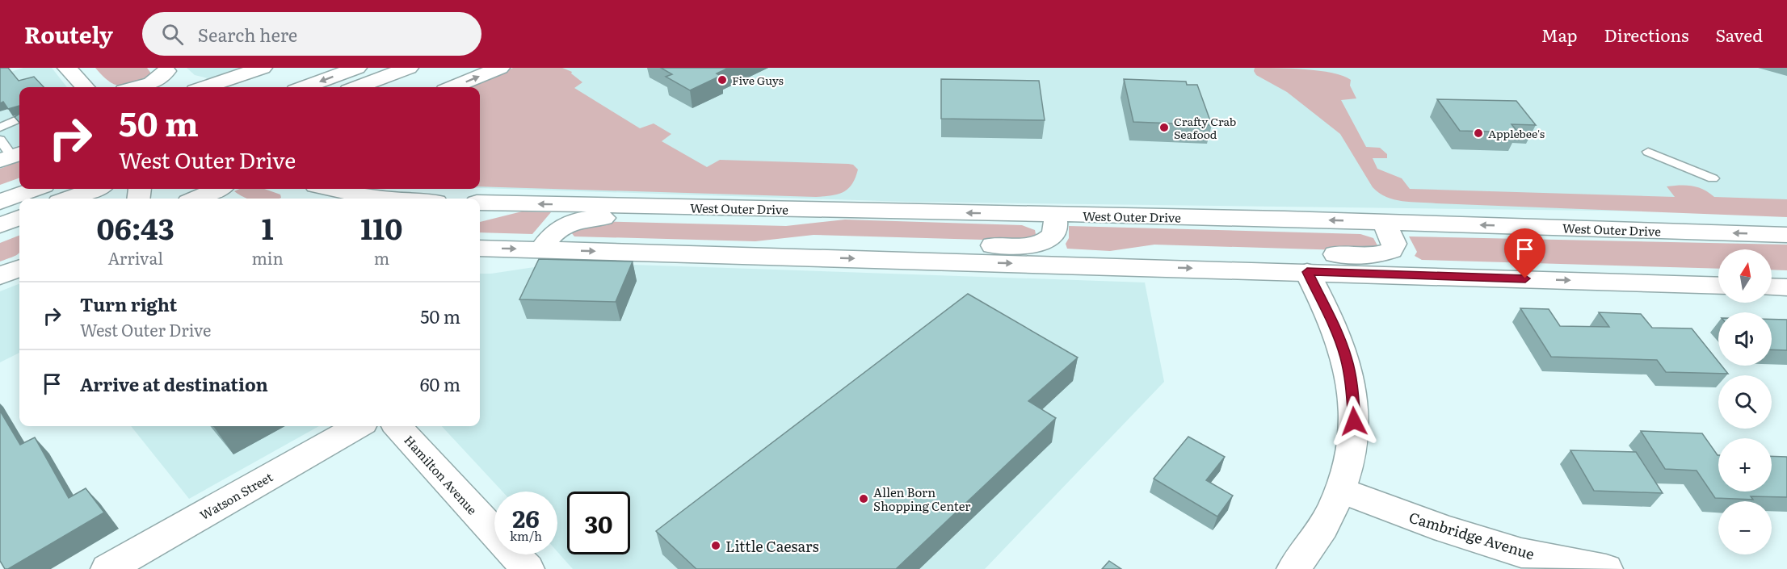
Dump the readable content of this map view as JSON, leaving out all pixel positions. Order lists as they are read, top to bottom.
{
  "streets": {
    "main road": [
      "West Outer Drive",
      "Hamilton Avenue",
      "Watson Street",
      "Cambridge Avenue"
    ]
  },
  "places": [
    "Five Guys",
    "Crafty Crab Seafood",
    "Applebee's",
    "Allen Born Shopping Center",
    "Little Caesars"
  ],
  "north": "top",
  "page": {
    "header": "Routely",
    "search": "Search here",
    "nav": ["Map", "Directions", "Saved"],
    "turn": ["50 m", "West Outer Drive"],
    "eta": [
      "06:43",
      "Arrival",
      "1",
      "min",
      "110",
      "m"
    ],
    "map_buttons": ["+", "−"],
    "list": [
      {
        "name": "Turn right",
        "note": "West Outer Drive",
        "value": "50 m"
      },
      {
        "name": "Arrive at destination",
        "value": "60 m"
      }
    ],
    "speed": "26 km/h",
    "limit": "30"
  }
}
